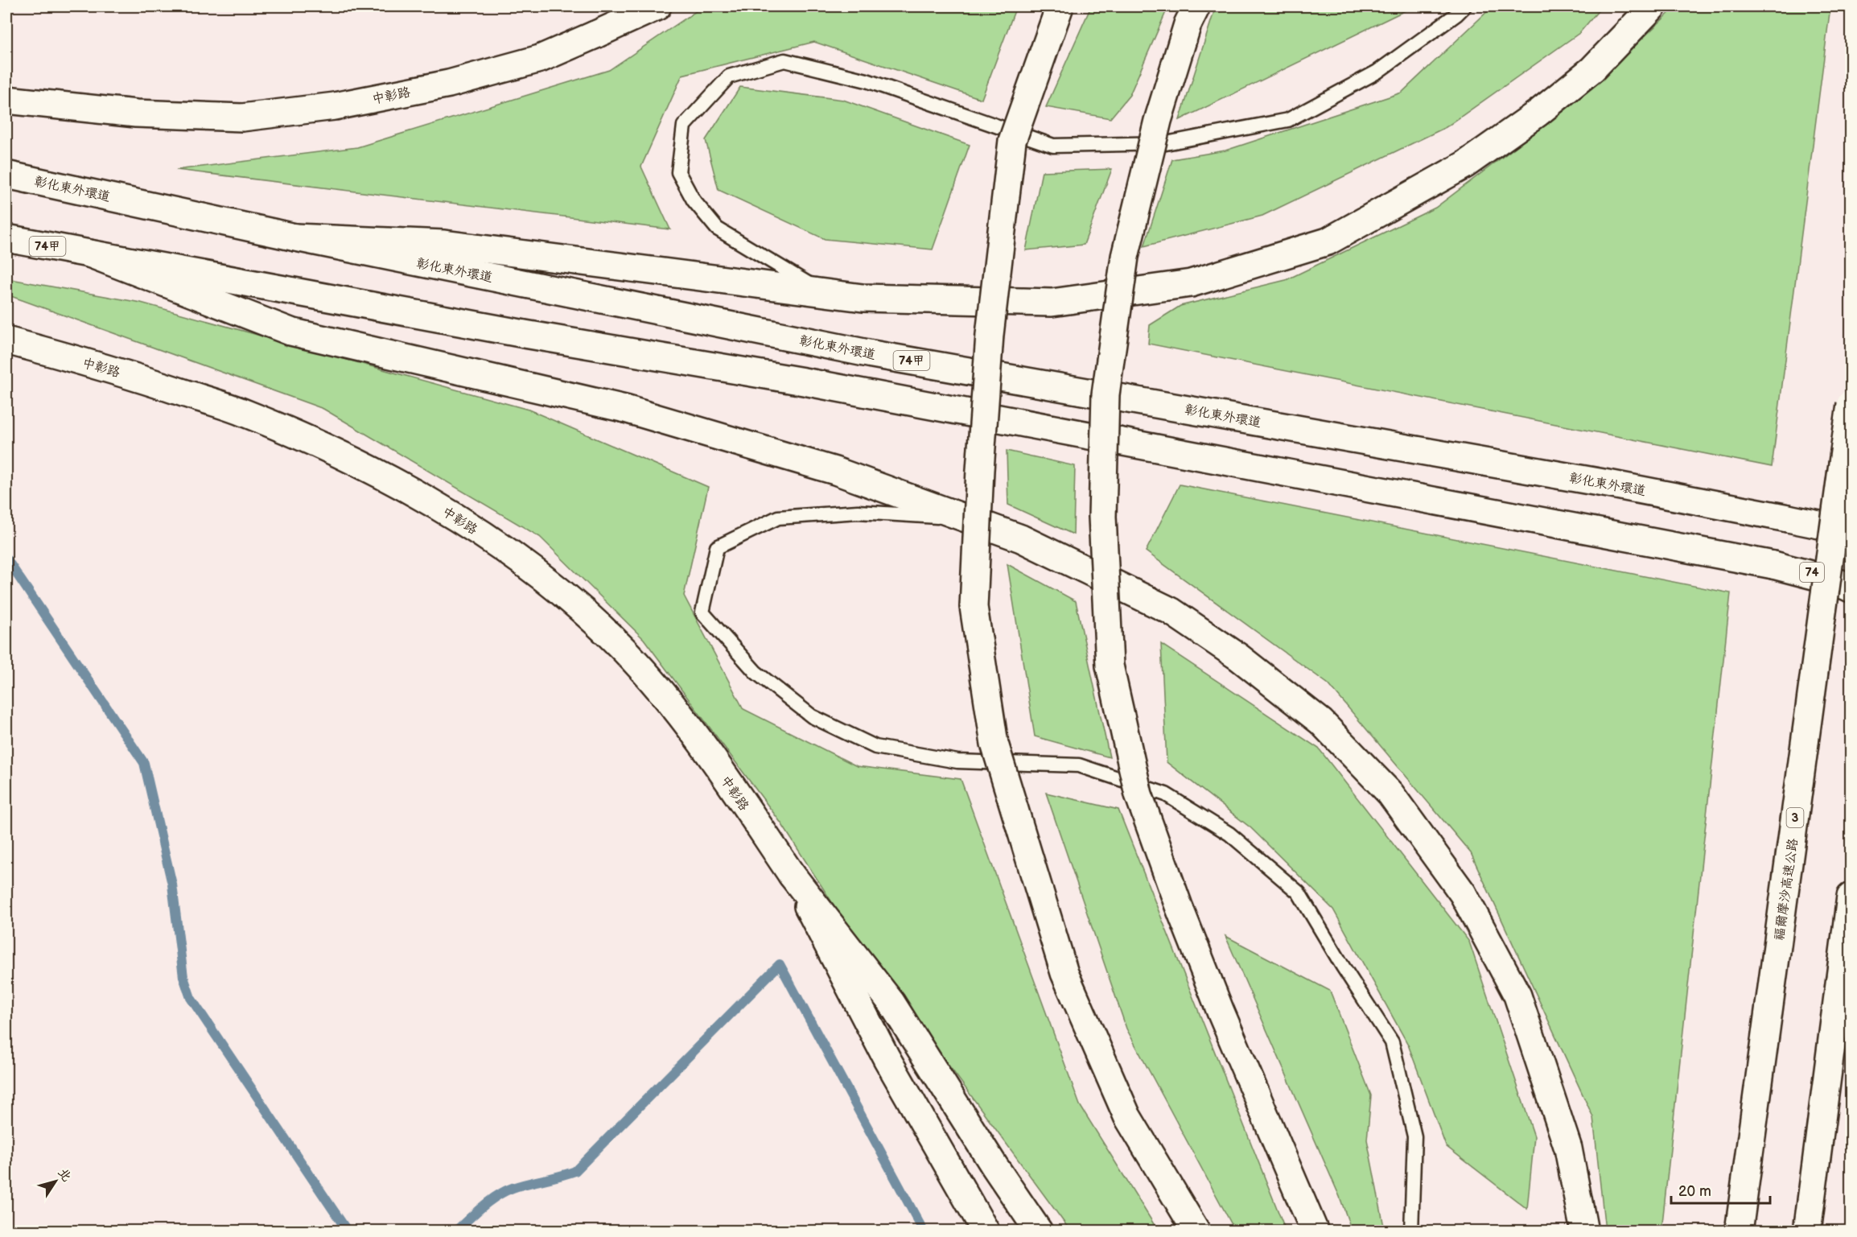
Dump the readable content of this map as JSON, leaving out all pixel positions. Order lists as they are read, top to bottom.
{
  "streets": {
    "main road": [
      "中彰路",
      "彰化東外環道",
      "74甲",
      "74",
      "3",
      "福爾摩沙高速公路"
    ]
  },
  "crossings": [
    ["74甲", "74"]
  ],
  "scale_bar": "20 m",
  "north": "top right"
}
